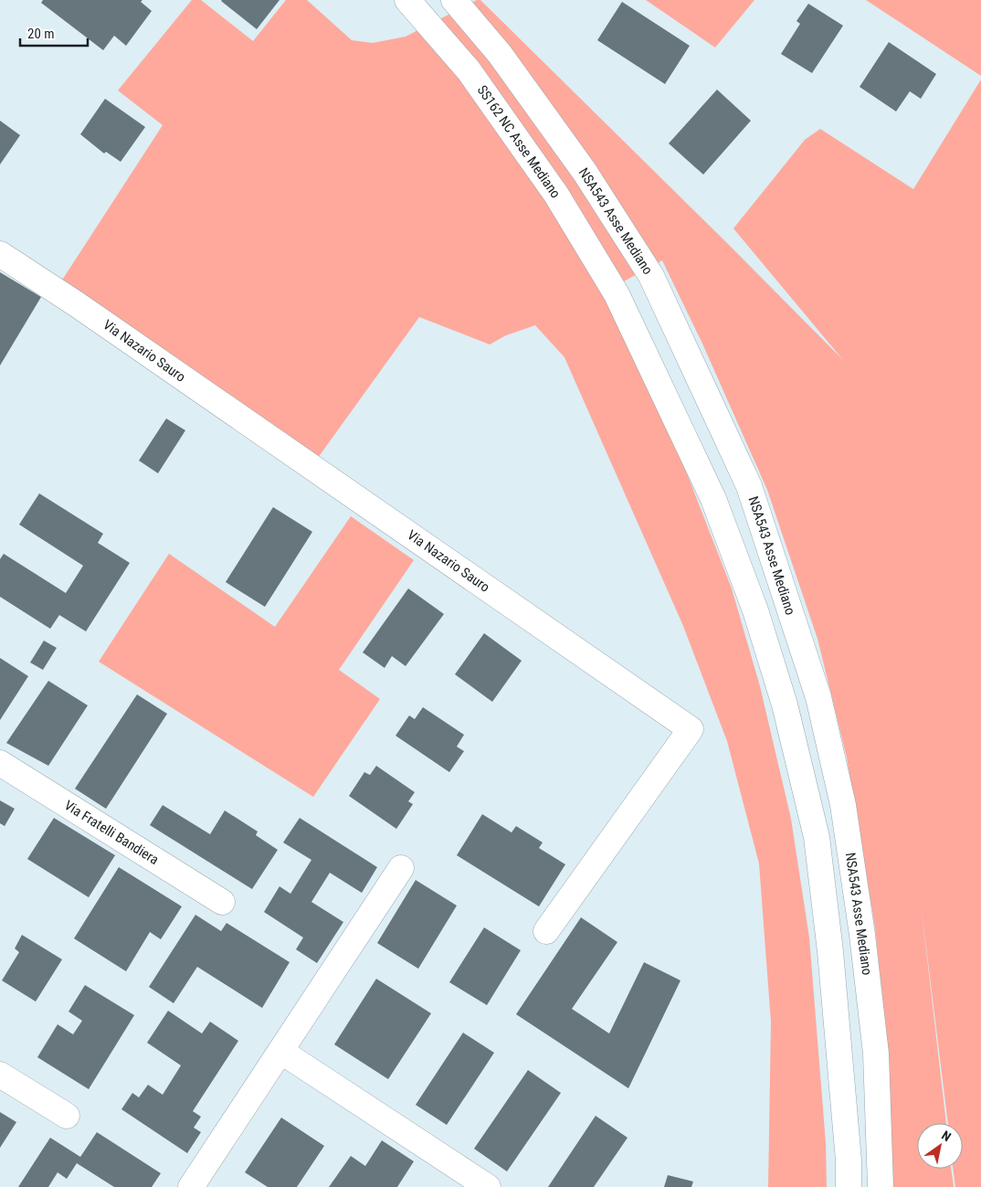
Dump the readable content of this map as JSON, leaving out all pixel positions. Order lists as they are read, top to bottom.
{
  "streets": {
    "main road": [
      "SS162 NC Asse Mediano",
      "NSA543 Asse Mediano",
      "Via Nazario Sauro",
      "Via Fratelli Bandiera"
    ]
  },
  "scale_bar": "20 m",
  "north": "top right"
}
